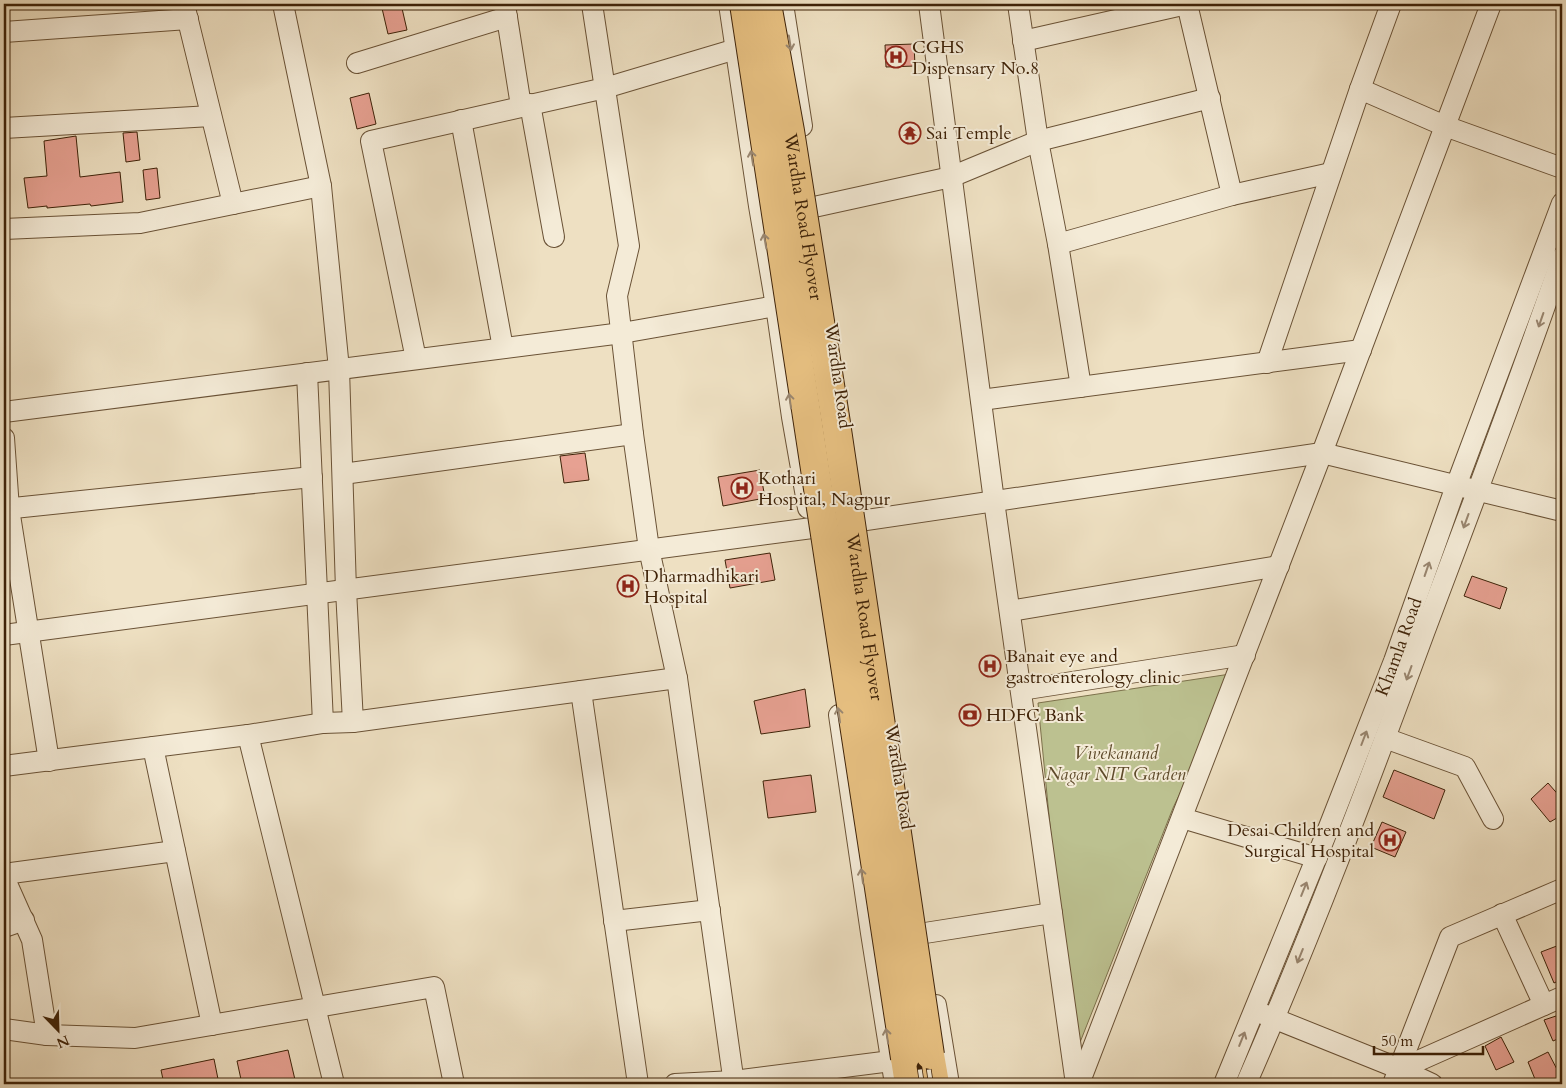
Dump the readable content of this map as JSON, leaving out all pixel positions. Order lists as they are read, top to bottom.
{
  "streets": {
    "highway": ["Wardha Road Flyover"],
    "street": ["Wardha Road", "Khamla Road"]
  },
  "parks": ["Vivekanand Nagar NIT Garden"],
  "places": {
    "hospital": [
      "CGHS Dispensary No.8",
      "Kothari Hospital, Nagpur",
      "Dharmadhikari Hospital",
      "Banait eye and gastroenterology clinic",
      "Desai Children and Surgical Hospital"
    ],
    "temple": ["Sai Temple"],
    "bank": ["HDFC Bank"]
  },
  "scale_bar": "50 m",
  "north": "bottom right"
}
